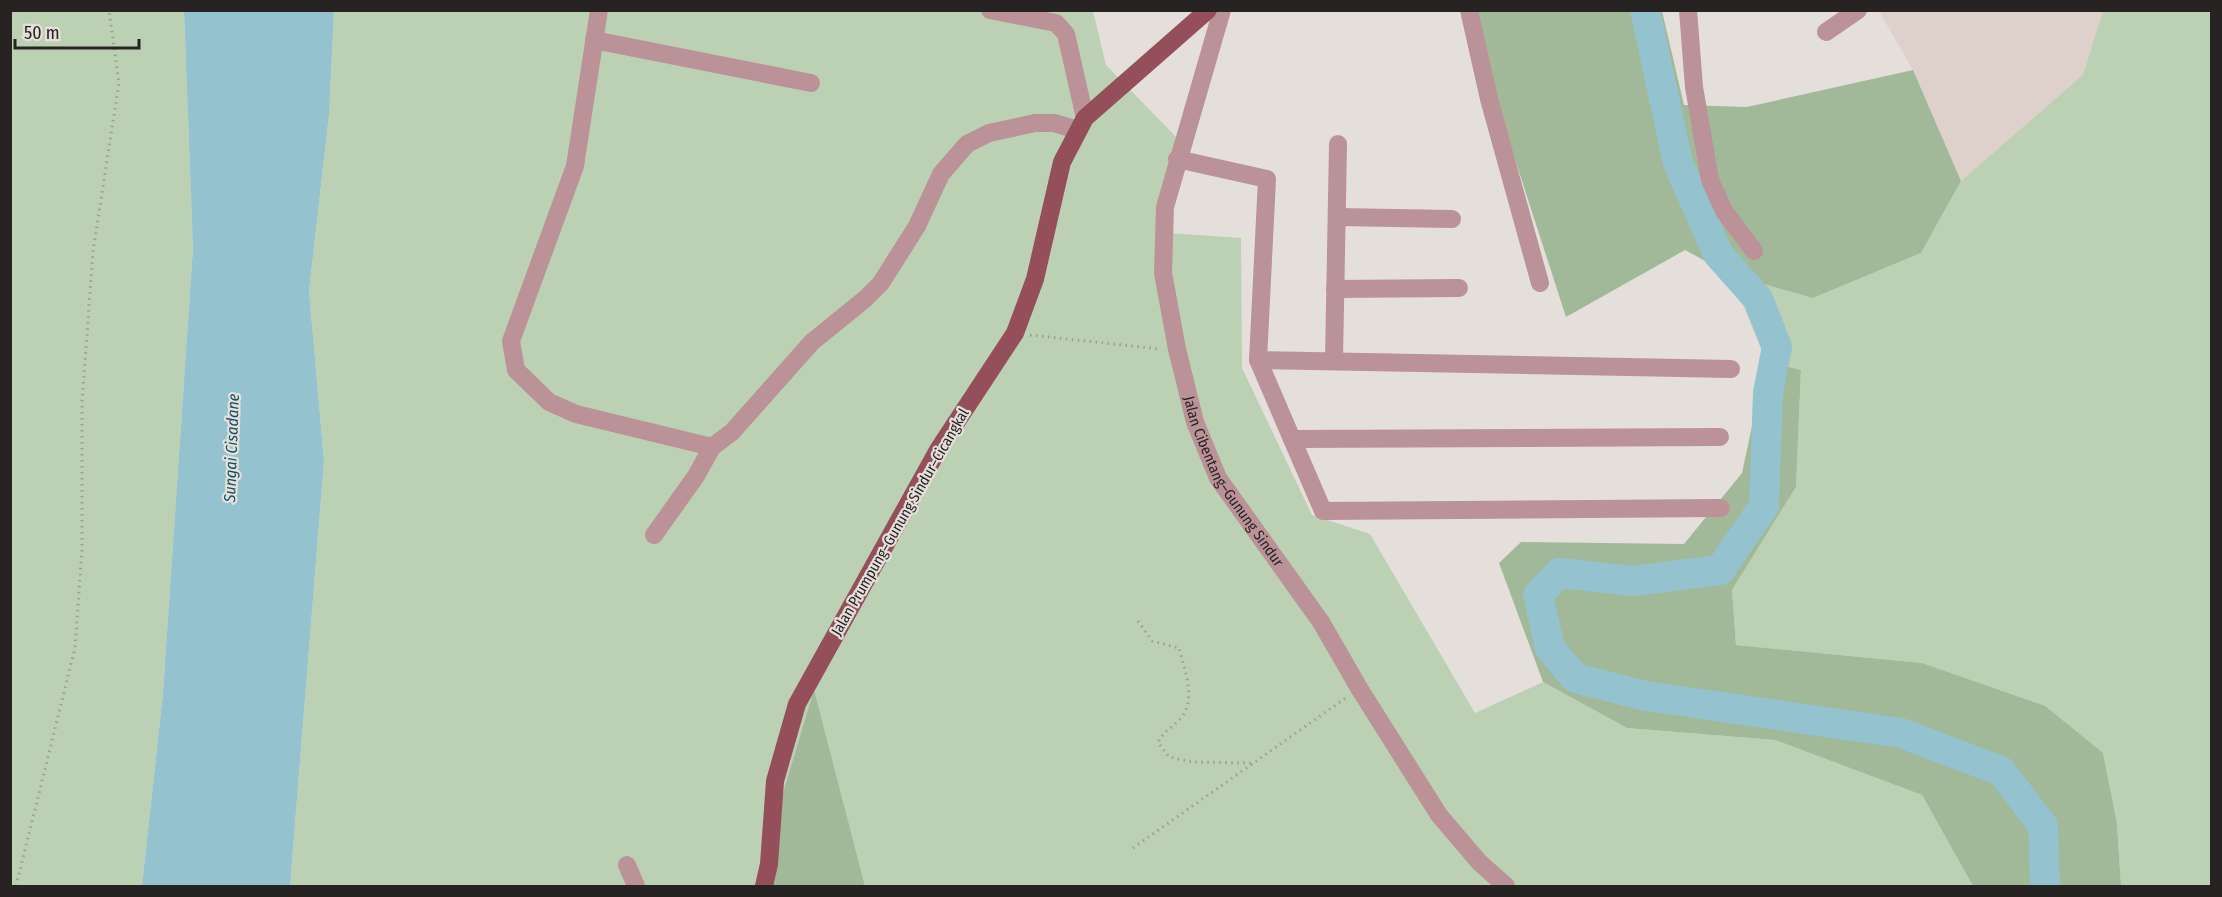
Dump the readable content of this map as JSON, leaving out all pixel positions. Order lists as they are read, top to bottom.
{
  "streets": {
    "main road": ["Jalan Prumpung–Gunung Sindur–Cicangkal"],
    "street": ["Jalan Cibentang–Gunung Sindur"]
  },
  "water": ["Sungai Cisadane"],
  "scale_bar": "50 m"
}
